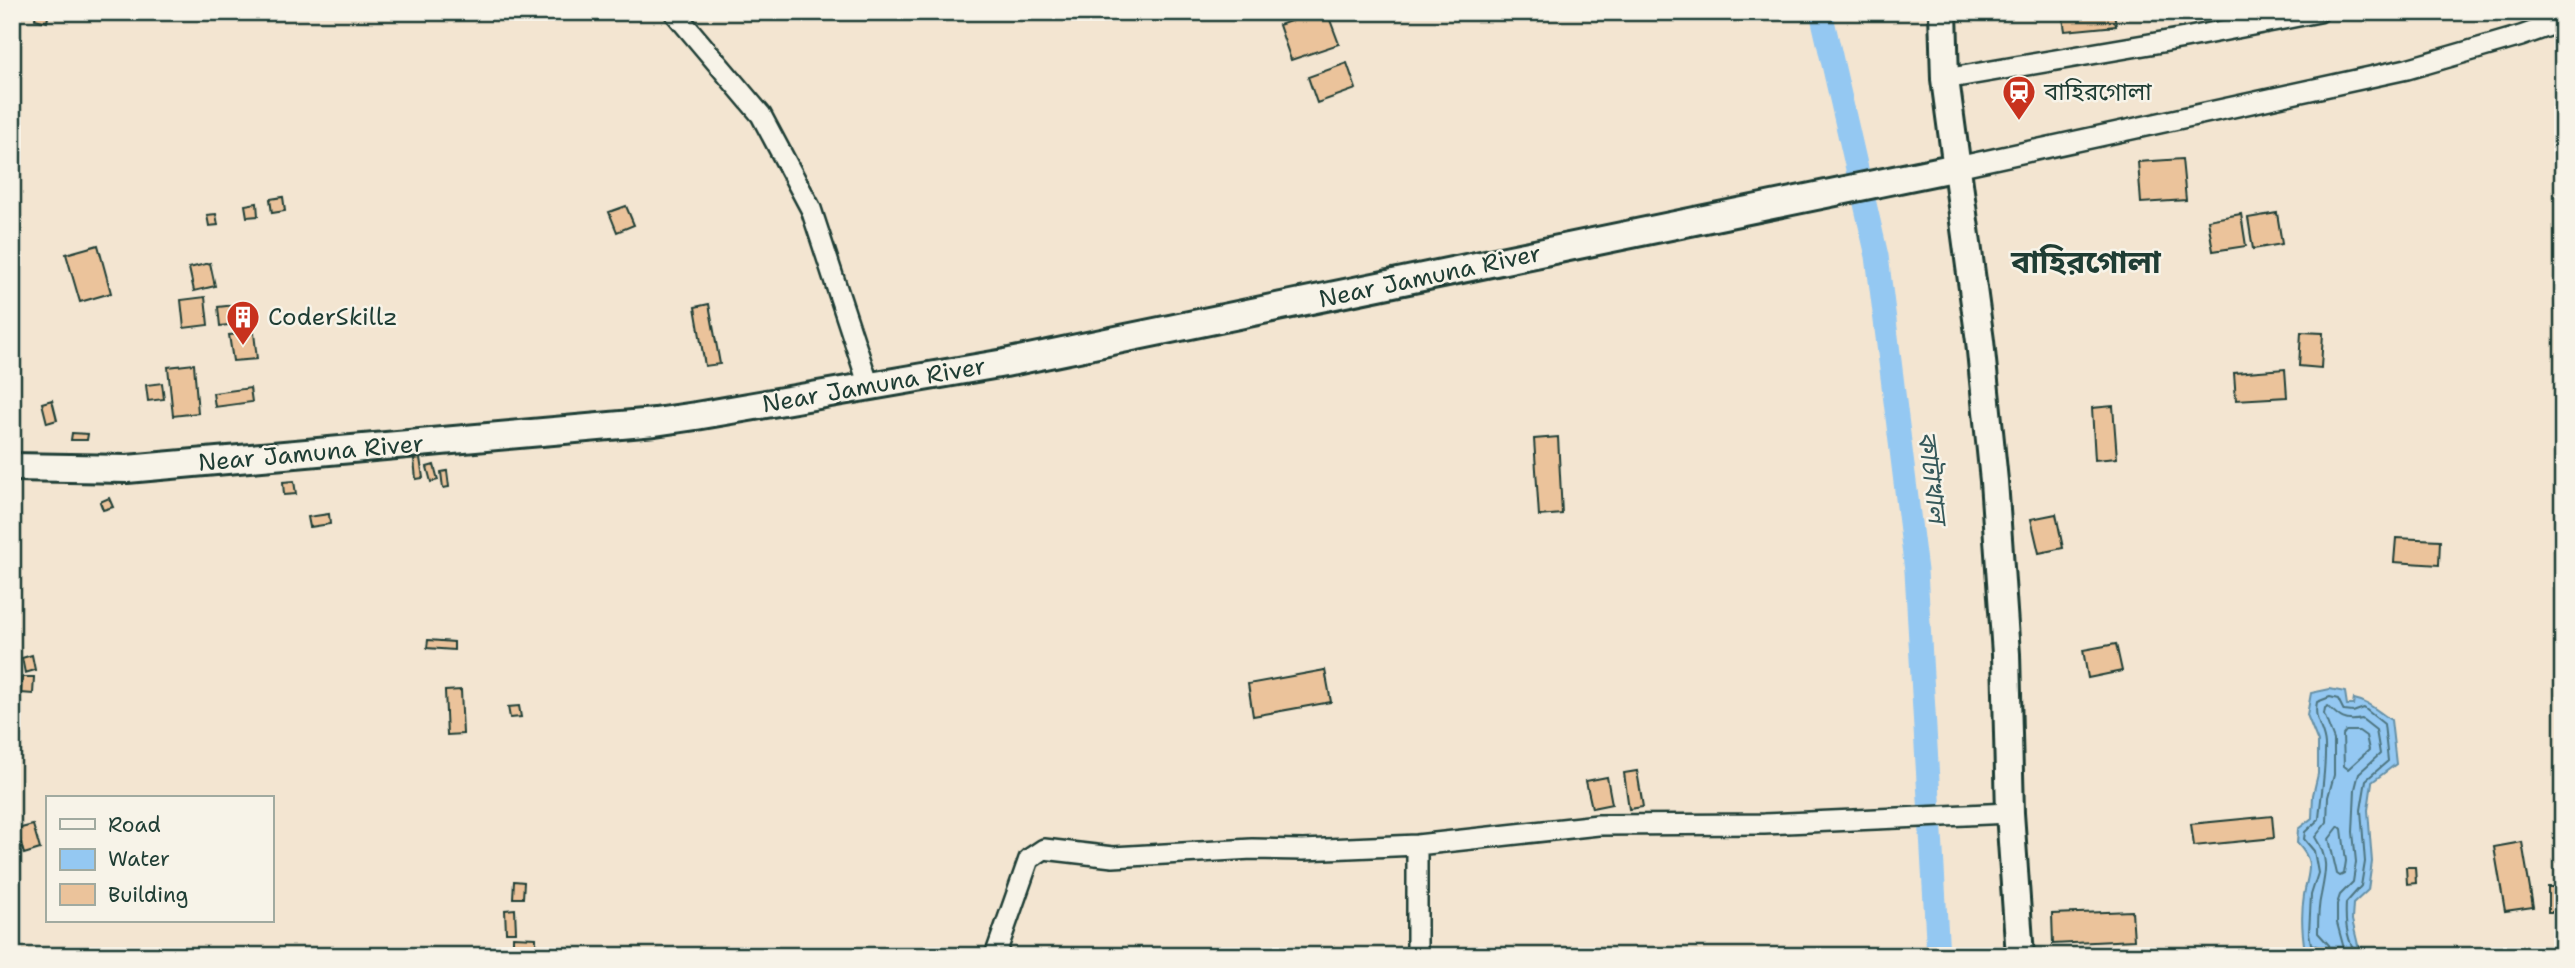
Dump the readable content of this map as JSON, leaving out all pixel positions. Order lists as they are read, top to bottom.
{
  "streets": {
    "street": ["Near Jamuna River"]
  },
  "districts": ["বাহিরগোলা"],
  "water": ["কাটাখাল"],
  "places": {
    "station": ["বাহিরগোলা"],
    "building": ["CoderSkillz"]
  },
  "legend": ["Road", "Water", "Building"]
}
